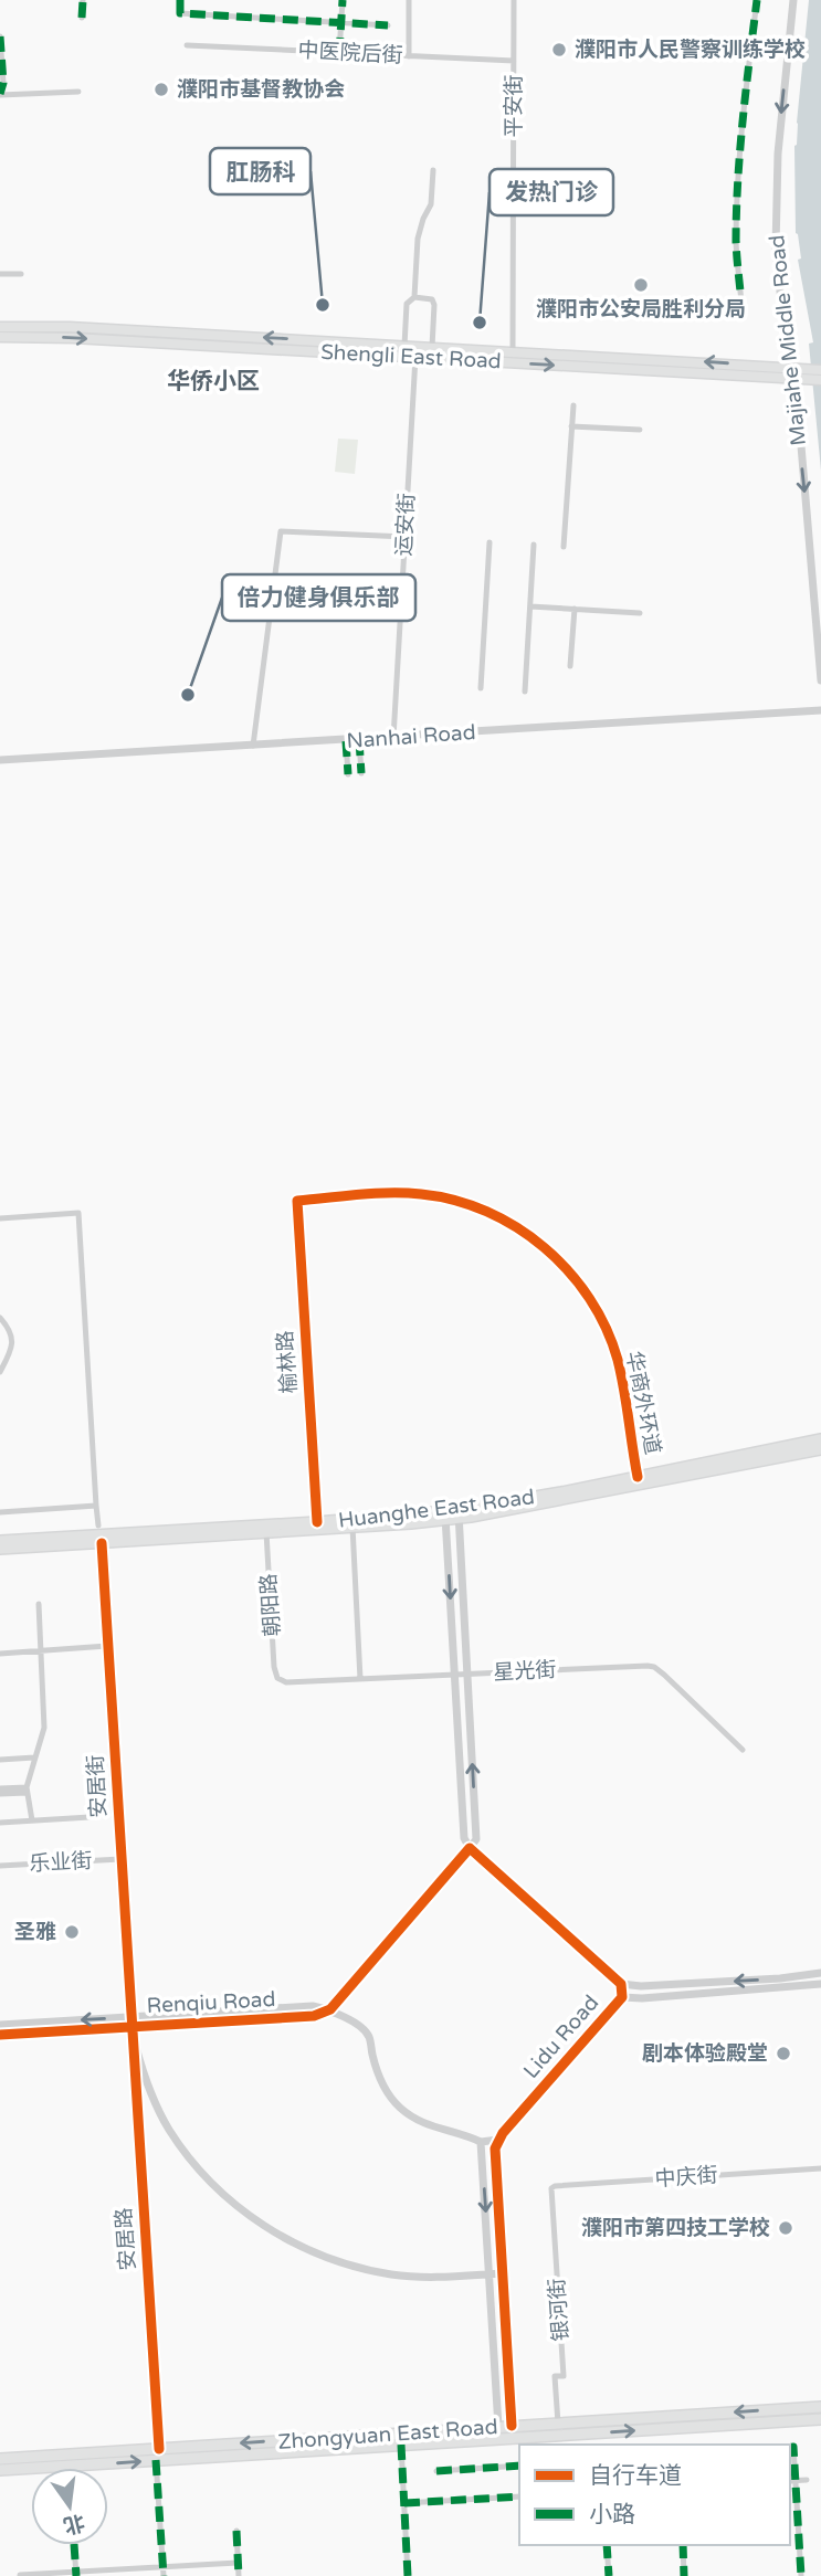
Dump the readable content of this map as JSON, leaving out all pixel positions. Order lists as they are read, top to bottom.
{
  "streets": {
    "main road": ["Shengli East Road", "Huanghe East Road", "Zhongyuan East Road"],
    "street": [
      "中医院后街",
      "平安街",
      "Majiahe Middle Road",
      "运安街",
      "Nanhai Road",
      "榆林路",
      "华商外环道",
      "朝阳路",
      "星光街",
      "安居街",
      "乐业街",
      "Renqiu Road",
      "Lidu Road",
      "中庆街",
      "安居路",
      "银河街"
    ]
  },
  "crossings": [
    ["中医院后街", "平安街"],
    ["平安街", "Shengli East Road"],
    ["Majiahe Middle Road", "Shengli East Road"],
    ["Shengli East Road", "运安街"],
    ["运安街", "Nanhai Road"],
    ["榆林路", "华商外环道"],
    ["榆林路", "Huanghe East Road"],
    ["华商外环道", "Huanghe East Road"],
    ["Huanghe East Road", "朝阳路"],
    ["Huanghe East Road", "安居街"],
    ["朝阳路", "星光街"],
    ["安居街", "乐业街"],
    ["安居街", "Renqiu Road"],
    ["安居街", "安居路"],
    ["Renqiu Road", "安居路"],
    ["中庆街", "银河街"],
    ["安居路", "Zhongyuan East Road"],
    ["银河街", "Zhongyuan East Road"]
  ],
  "districts": ["华侨小区"],
  "places": [
    "濮阳市人民警察训练学校",
    "濮阳市基督教协会",
    "濮阳市公安局胜利分局",
    "肛肠科",
    "发热门诊",
    "倍力健身俱乐部",
    "圣雅",
    "剧本体验殿堂",
    "濮阳市第四技工学校"
  ],
  "legend": ["自行车道", "小路"],
  "north": "bottom"
}
